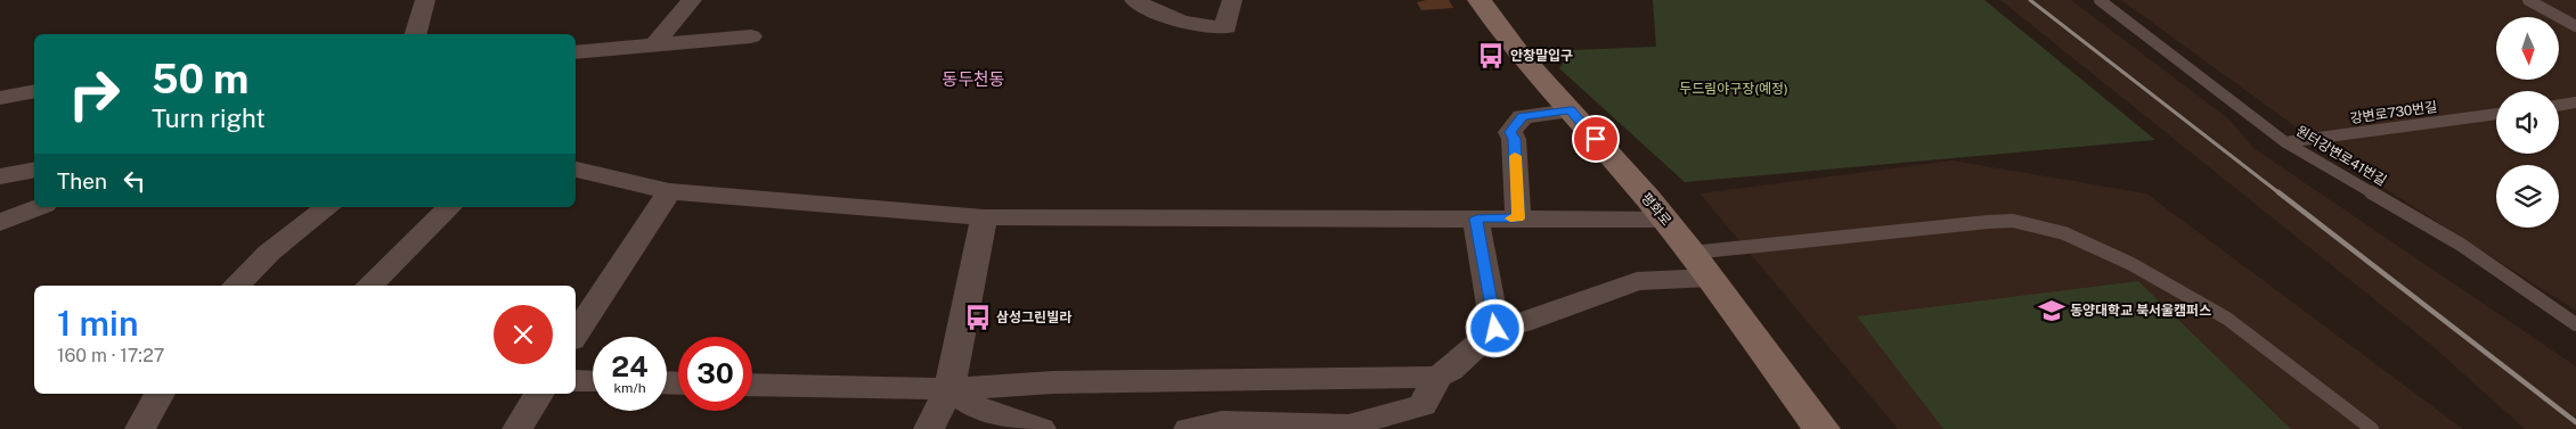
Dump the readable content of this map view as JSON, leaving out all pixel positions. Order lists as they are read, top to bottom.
{
  "streets": {
    "main road": ["평화로"],
    "lane": ["강변로730번길", "원터강변로41번길"]
  },
  "crossings": [
    ["강변로730번길", "원터강변로41번길"]
  ],
  "districts": ["동두천동"],
  "parks": ["두드림야구장(예정)"],
  "places": {
    "bus stop": ["안창말입구", "삼성그린빌라"],
    "school or university": ["동양대학교 북서울캠퍼스"]
  },
  "north": "bottom",
  "page": {
    "turn": ["50 m", "Turn right"],
    "then": "Then",
    "heading": ["1 min", "160 m · 17:27"],
    "speed": "24 km/h",
    "limit": "30"
  }
}
